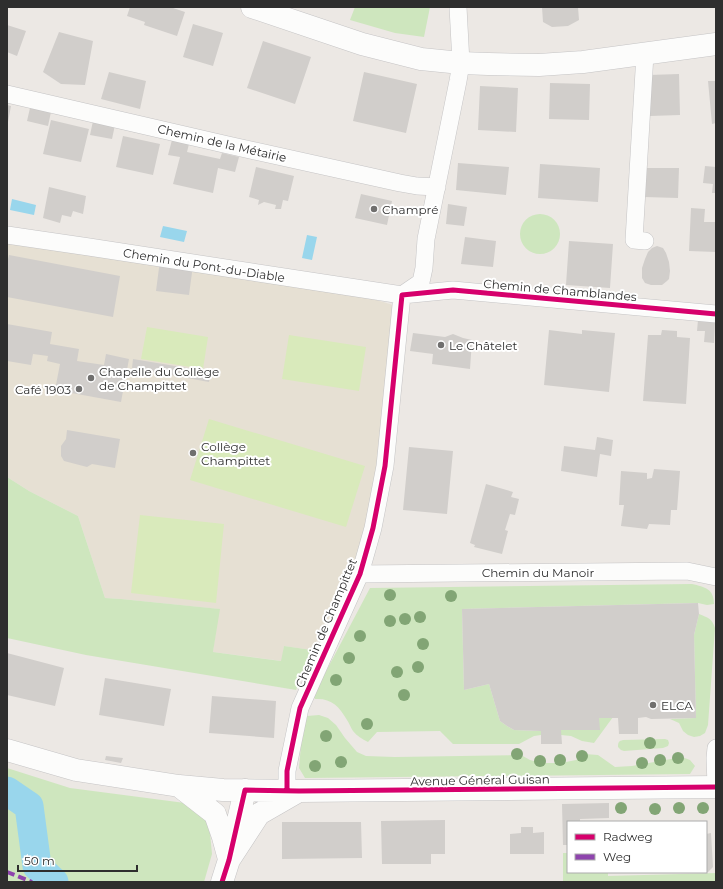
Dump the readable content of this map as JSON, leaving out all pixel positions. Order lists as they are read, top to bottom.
{
  "streets": {
    "street": [
      "Chemin de la Métairie",
      "Chemin du Pont-du-Diable",
      "Chemin de Chamblandes",
      "Chemin du Manoir",
      "Chemin de Champittet",
      "Avenue Général Guisan"
    ]
  },
  "crossings": [
    ["Chemin du Pont-du-Diable", "Chemin de Chamblandes"],
    ["Chemin du Pont-du-Diable", "Chemin de Champittet"],
    ["Chemin de Chamblandes", "Chemin de Champittet"],
    ["Chemin du Manoir", "Chemin de Champittet"],
    ["Chemin de Champittet", "Avenue Général Guisan"]
  ],
  "places": [
    "Champré",
    "Le Châtelet",
    "Chapelle du Collège de Champittet",
    "Café 1903",
    "Collège Champittet",
    "ELCA"
  ],
  "legend": ["Radweg", "Weg"],
  "scale_bar": "50 m"
}
